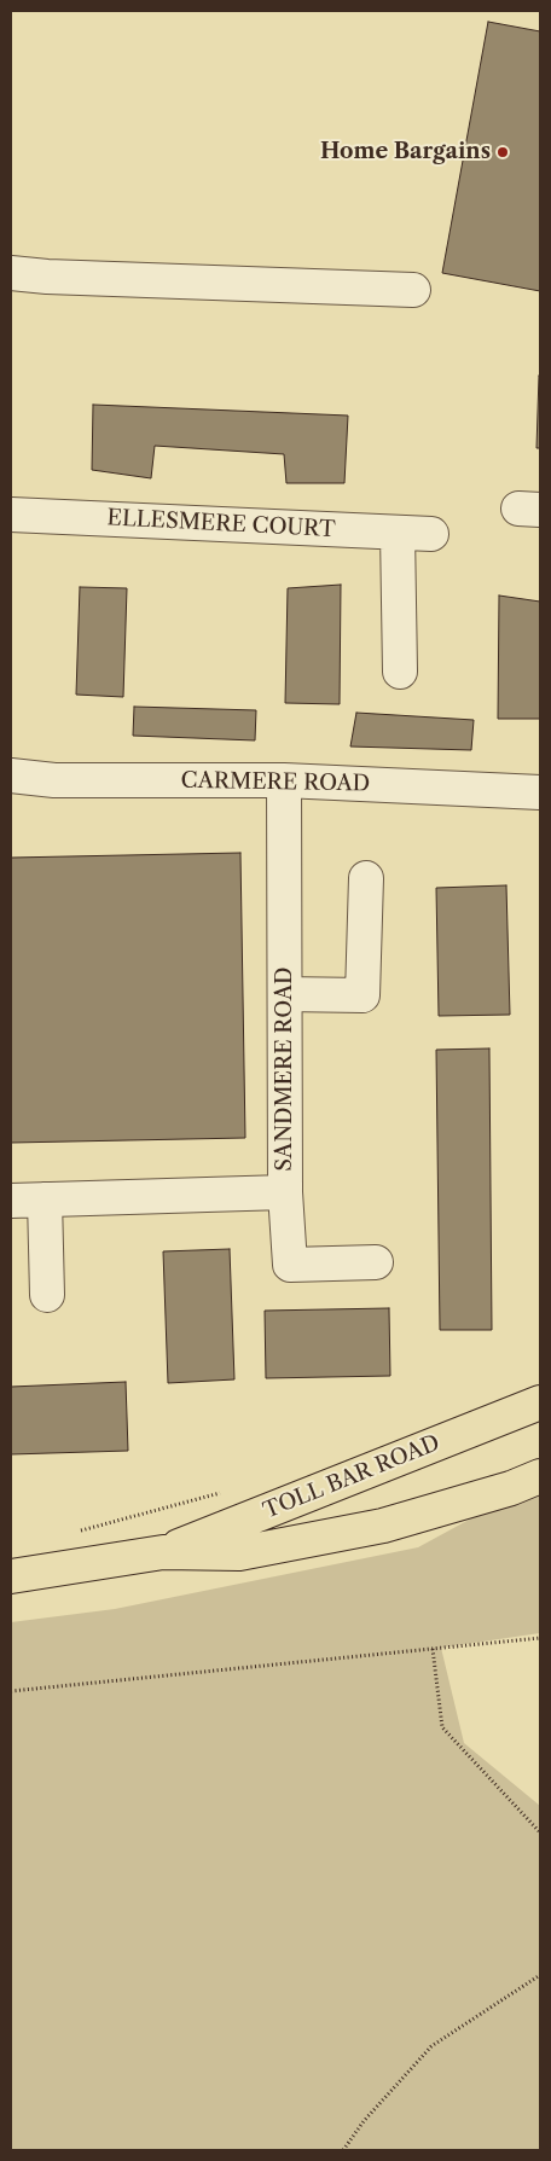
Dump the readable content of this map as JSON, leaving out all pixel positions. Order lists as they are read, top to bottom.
{
  "streets": {
    "main road": ["TOLL BAR ROAD"],
    "street": ["ELLESMERE COURT", "CARMERE ROAD", "SANDMERE ROAD"]
  },
  "crossings": [
    ["CARMERE ROAD", "SANDMERE ROAD"]
  ],
  "places": ["Home Bargains"]
}
